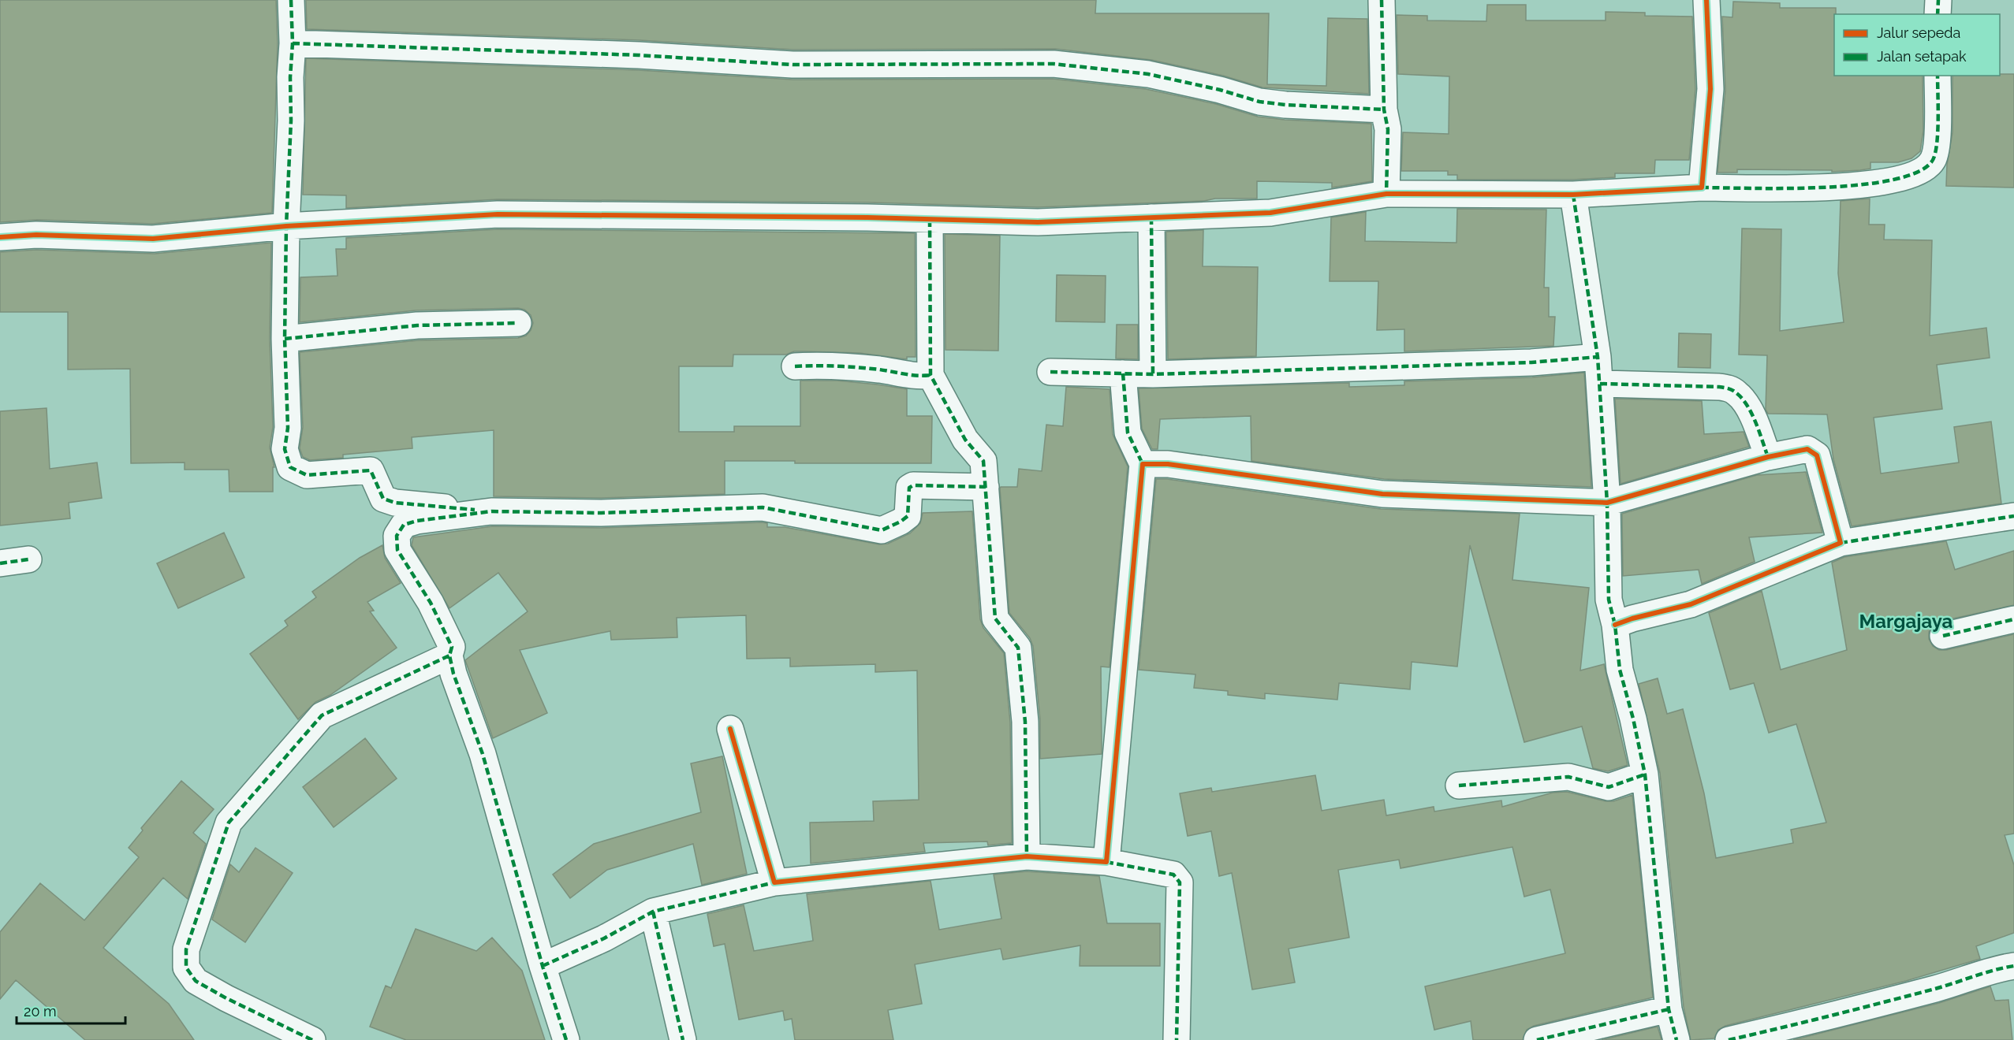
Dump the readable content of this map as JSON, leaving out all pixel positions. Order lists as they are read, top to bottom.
{
  "districts": ["Margajaya"],
  "legend": ["Jalur sepeda", "Jalan setapak"],
  "scale_bar": "20 m"
}
